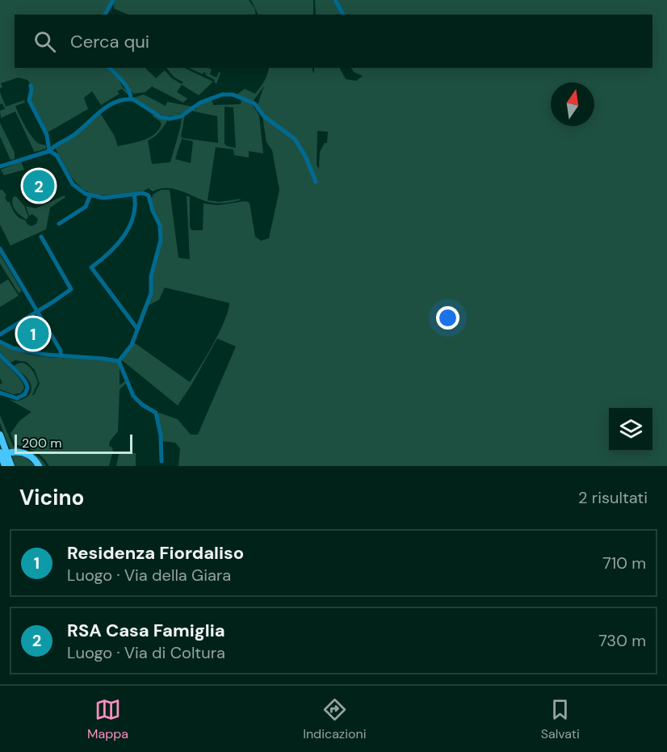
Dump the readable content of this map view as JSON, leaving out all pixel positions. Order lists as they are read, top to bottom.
{
  "scale_bar": "200 m",
  "north": "top",
  "page": {
    "search": "Cerca qui",
    "pins": ["2", "1"],
    "scale": "200 m",
    "heading": ["Vicino", "2 risultati"],
    "list": [
      {
        "mark": "1",
        "name": "Residenza Fiordaliso",
        "note": "Luogo · Via della Giara",
        "value": "710 m"
      },
      {
        "mark": "2",
        "name": "RSA Casa Famiglia",
        "note": "Luogo · Via di Coltura",
        "value": "730 m"
      }
    ],
    "nav": ["Mappa", "Indicazioni", "Salvati"]
  }
}
